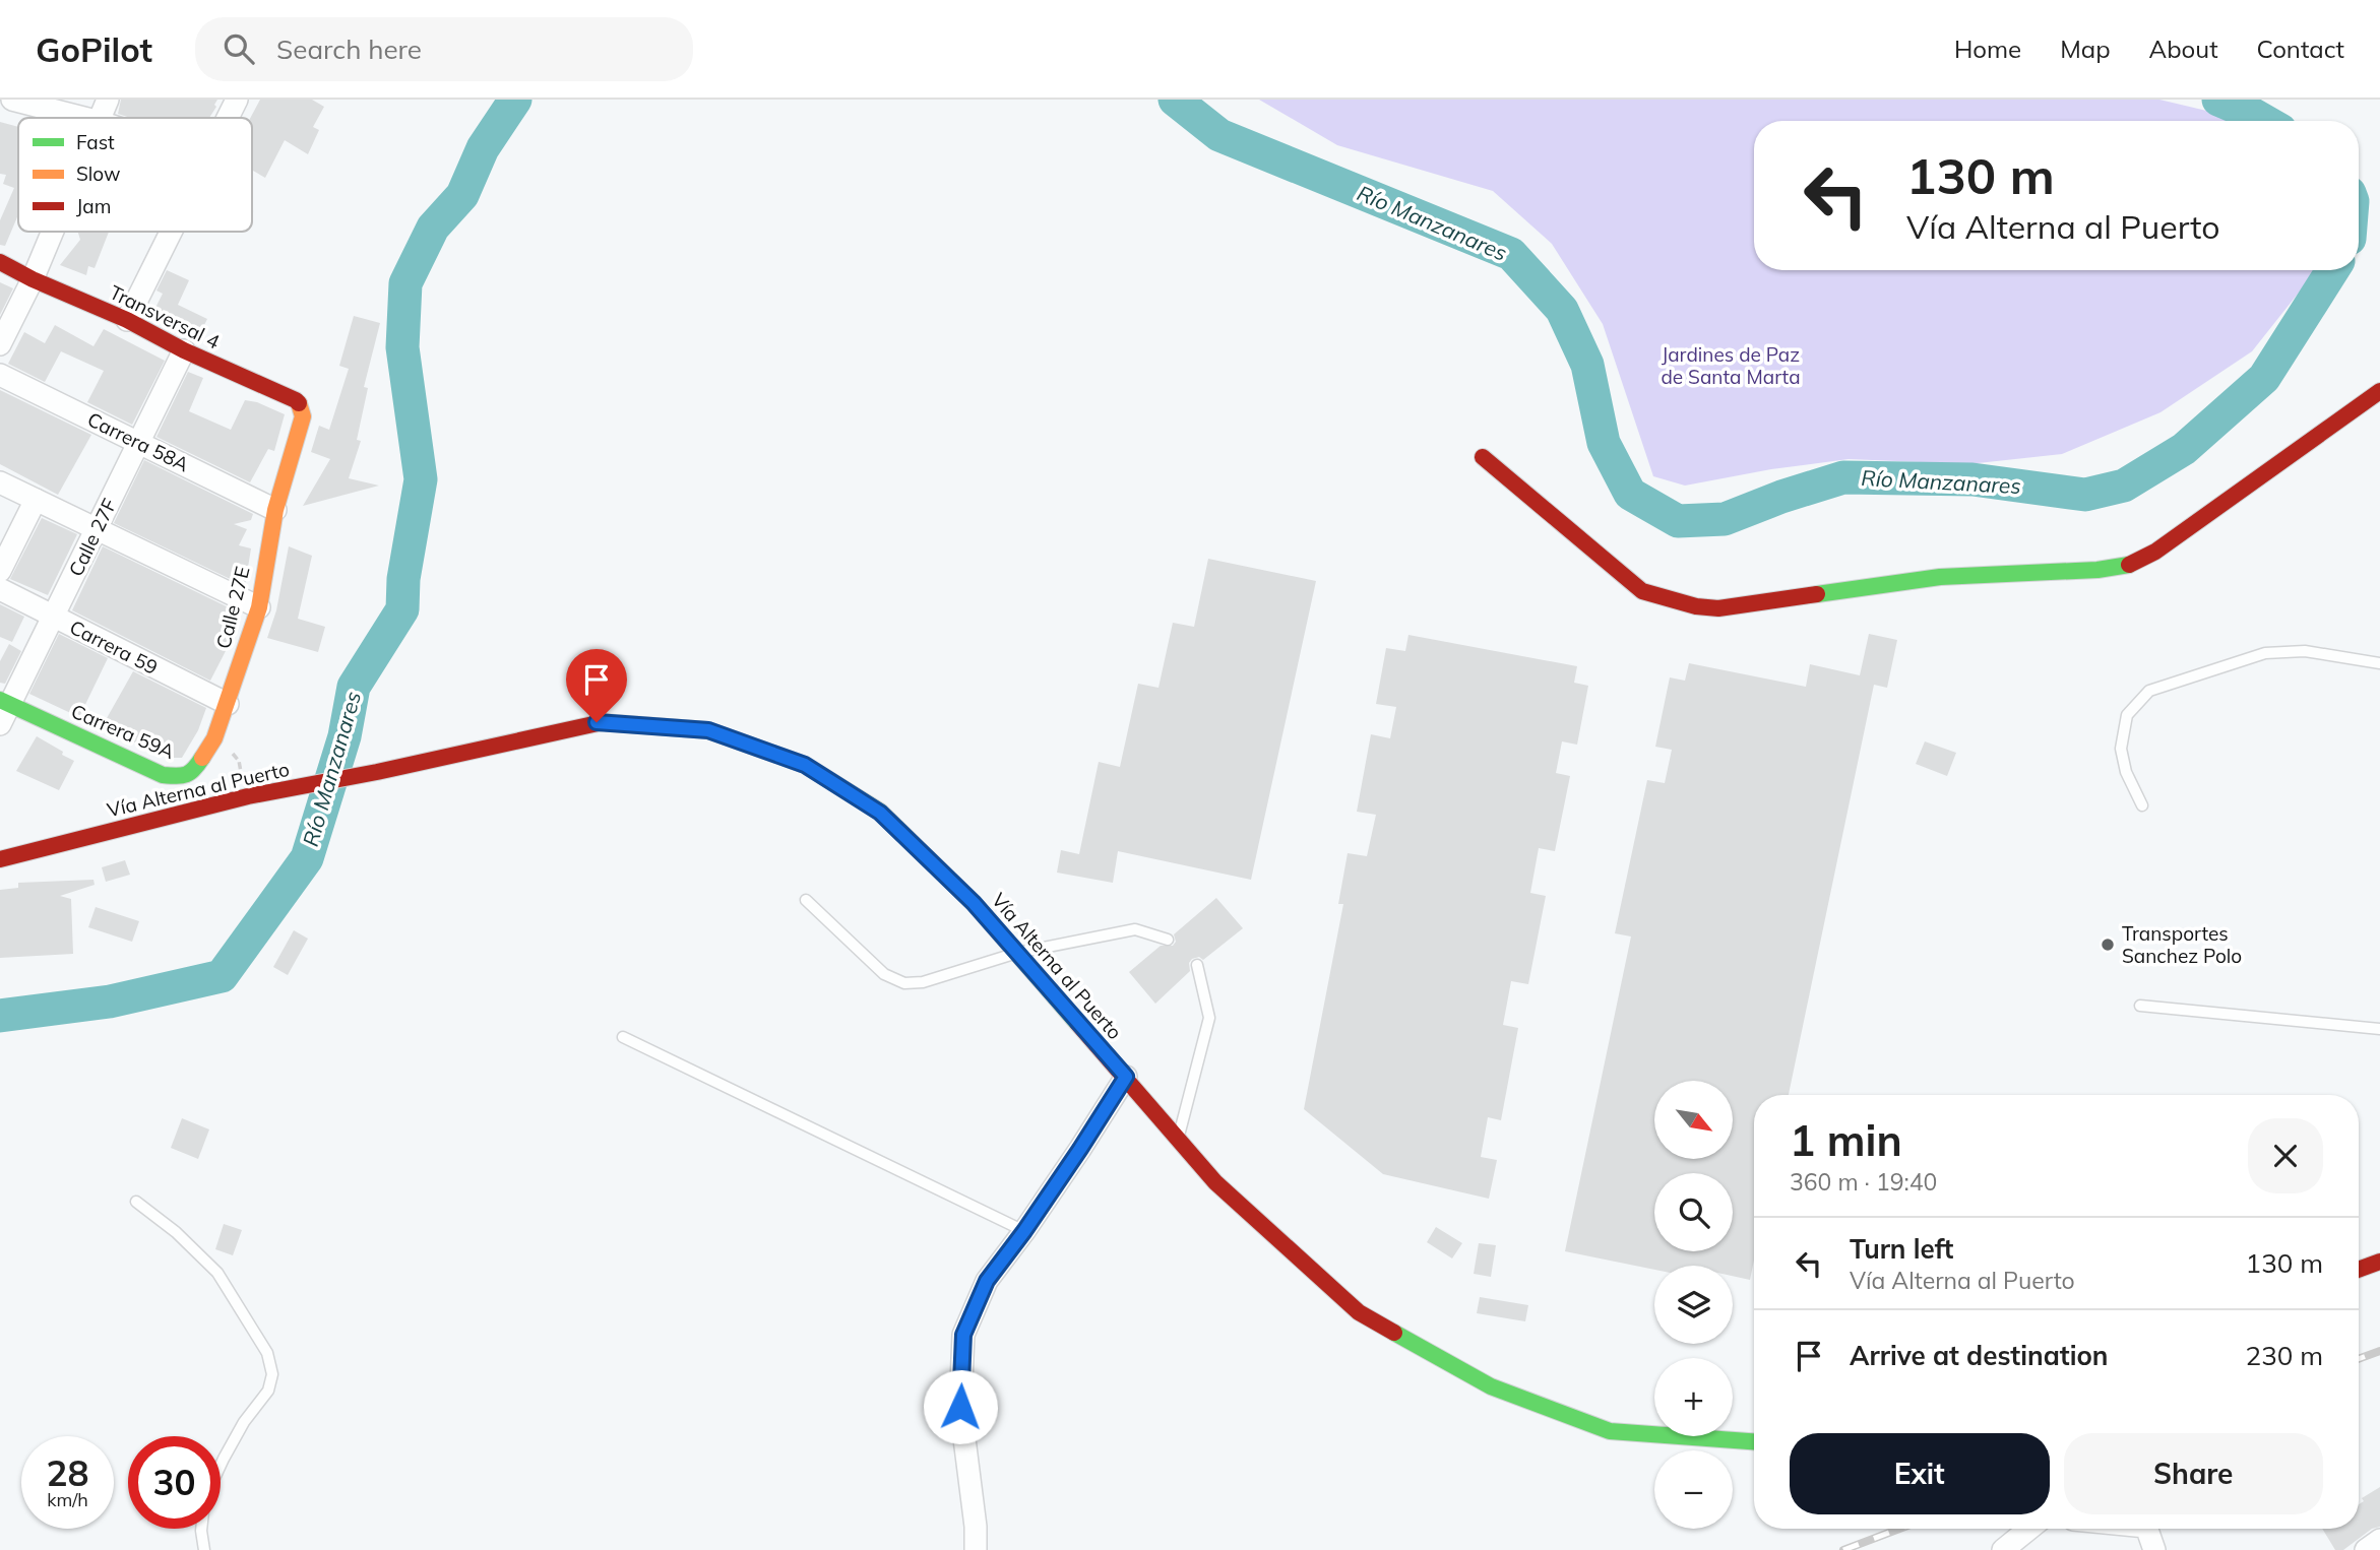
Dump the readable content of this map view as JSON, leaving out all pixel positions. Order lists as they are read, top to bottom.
{
  "streets": {
    "main road": [
      "Transversal 4",
      "Calle 27E",
      "Carrera 59A",
      "Vía Alterna al Puerto"
    ],
    "street": ["Carrera 58A", "Calle 27F", "Carrera 59"]
  },
  "crossings": [
    ["Transversal 4", "Calle 27F"],
    ["Transversal 4", "Calle 27E"],
    ["Carrera 58A", "Calle 27F"],
    ["Carrera 58A", "Calle 27E"],
    ["Calle 27F", "Carrera 59"],
    ["Calle 27F", "Carrera 59A"],
    ["Calle 27E", "Carrera 59"],
    ["Calle 27E", "Carrera 59A"]
  ],
  "water": ["Río Manzanares"],
  "parks": ["Jardines de Paz de Santa Marta"],
  "places": ["Transportes Sanchez Polo"],
  "legend": ["Fast", "Slow", "Jam"],
  "north": "bottom right",
  "page": {
    "header": "GoPilot",
    "search": "Search here",
    "nav": [
      "Home",
      "Map",
      "About",
      "Contact"
    ],
    "turn": ["130 m", "Vía Alterna al Puerto"],
    "map_buttons": ["+", "−"],
    "heading": ["1 min", "360 m · 19:40"],
    "list": [
      {
        "name": "Turn left",
        "note": "Vía Alterna al Puerto",
        "value": "130 m"
      },
      {
        "name": "Arrive at destination",
        "value": "230 m"
      }
    ],
    "buttons": ["Exit", "Share"],
    "speed": "28 km/h",
    "limit": "30"
  }
}
